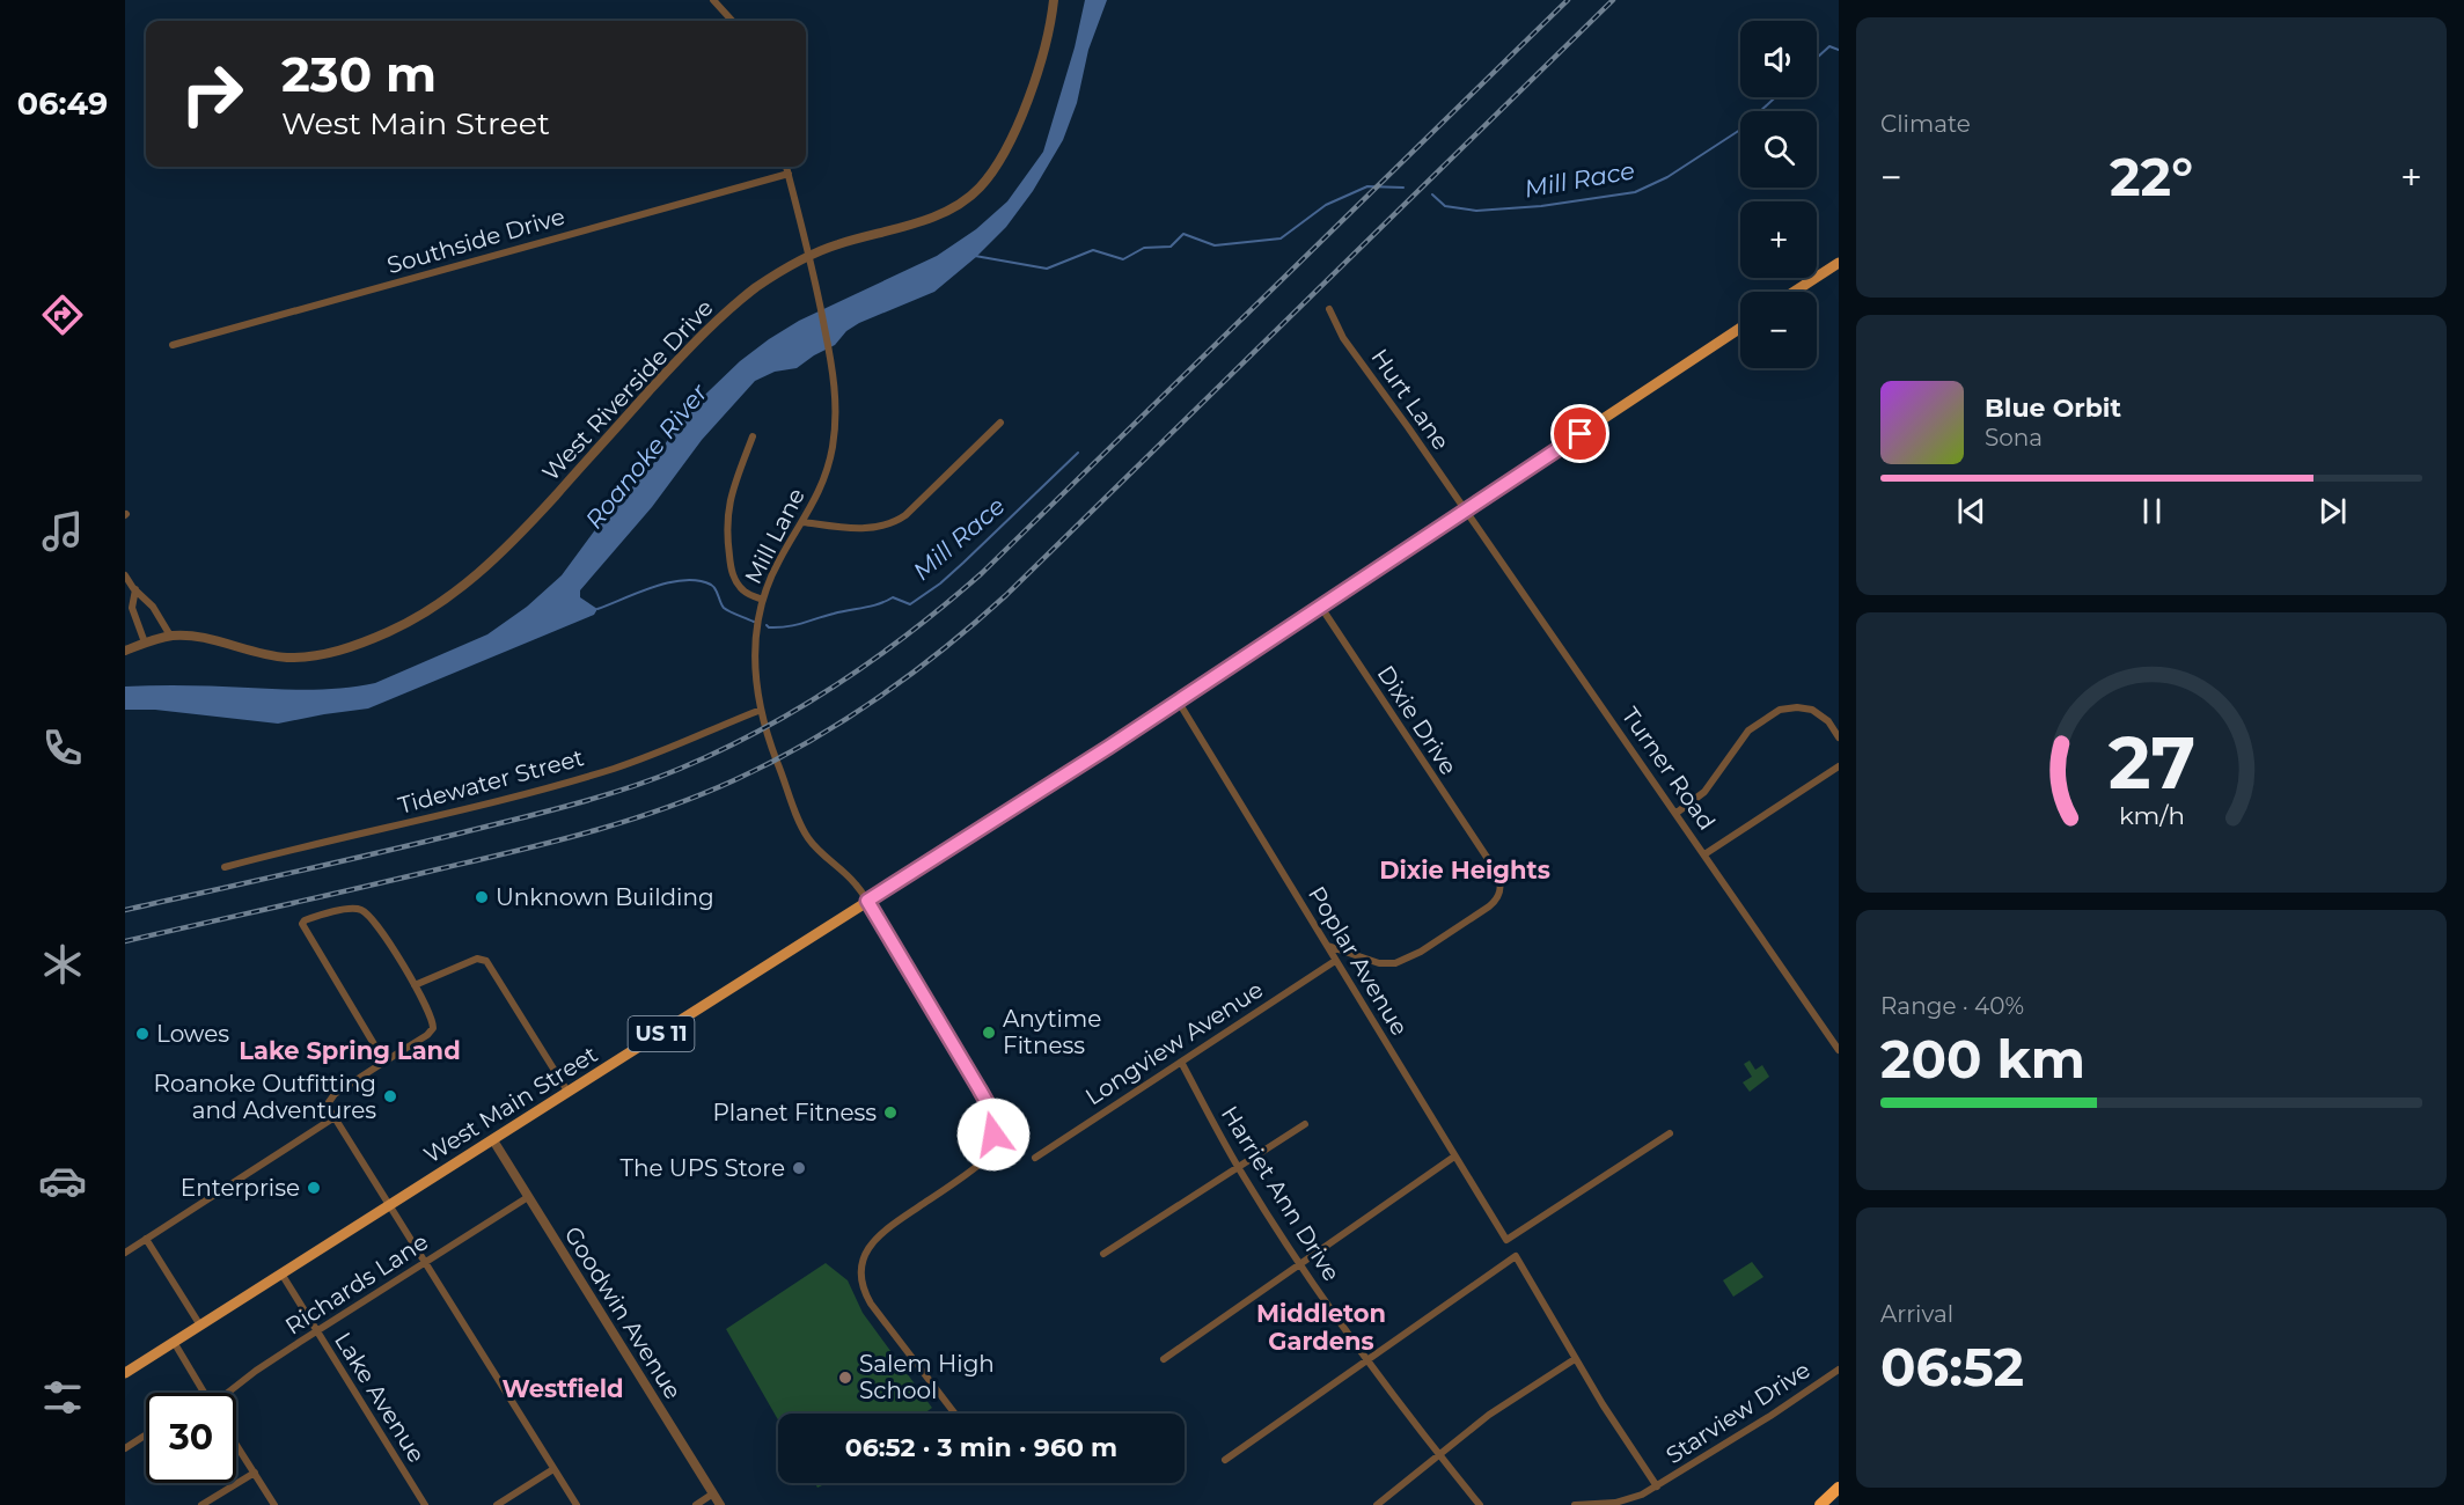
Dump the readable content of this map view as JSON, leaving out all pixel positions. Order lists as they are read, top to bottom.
{
  "streets": {
    "main road": ["US 11", "West Main Street"],
    "street": [
      "Southside Drive",
      "West Riverside Drive",
      "Hurt Lane",
      "Mill Lane",
      "Dixie Drive",
      "Turner Road",
      "Tidewater Street",
      "Poplar Avenue",
      "Longview Avenue",
      "Harriet Ann Drive",
      "Richards Lane",
      "Goodwin Avenue",
      "Lake Avenue",
      "Starview Drive"
    ]
  },
  "crossings": [
    ["Southside Drive", "Mill Lane"],
    ["West Riverside Drive", "Mill Lane"],
    ["Hurt Lane", "Turner Road"],
    ["Hurt Lane", "West Main Street"],
    ["Mill Lane", "Tidewater Street"],
    ["Mill Lane", "West Main Street"],
    ["Dixie Drive", "Poplar Avenue"],
    ["Dixie Drive", "West Main Street"],
    ["Turner Road", "West Main Street"],
    ["Poplar Avenue", "Longview Avenue"],
    ["Poplar Avenue", "West Main Street"],
    ["Longview Avenue", "Harriet Ann Drive"],
    ["West Main Street", "Goodwin Avenue"],
    ["West Main Street", "Lake Avenue"],
    ["Richards Lane", "Goodwin Avenue"],
    ["Richards Lane", "Lake Avenue"]
  ],
  "districts": [
    "Dixie Heights",
    "Lake Spring Land",
    "Middleton Gardens",
    "Westfield"
  ],
  "water": ["Mill Race", "Roanoke River"],
  "places": [
    "Unknown Building",
    "Anytime Fitness",
    "Lowes",
    "Roanoke Outfitting and Adventures",
    "Planet Fitness",
    "The UPS Store",
    "Enterprise",
    "Salem High School"
  ],
  "page": {
    "tabs": "06:49",
    "tile": [
      "Climate",
      ["Range · 40%", "200 km"],
      ["Arrival", "06:52"]
    ],
    "map_buttons": ["+", "−"],
    "turn": ["230 m", "West Main Street"],
    "heat": ["−", "22°", "+"],
    "song": ["Blue Orbit", "Sona"],
    "limit": "30",
    "trip": "06:52 · 3 min · 960 m",
    "gauge": ["27", "km/h"]
  }
}
